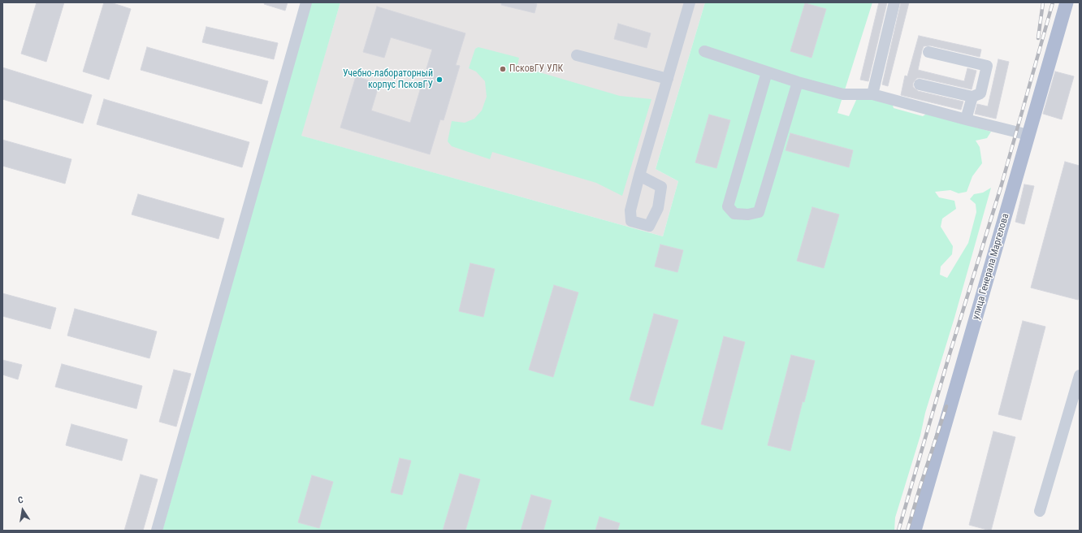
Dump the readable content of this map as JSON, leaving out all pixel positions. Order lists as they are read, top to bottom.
{
  "streets": {
    "main road": ["улица Генерала Маргелова"]
  },
  "places": ["ПсковГУ УЛК", "Учебно-лабораторный корпус ПсковГУ"],
  "north": "top"
}
